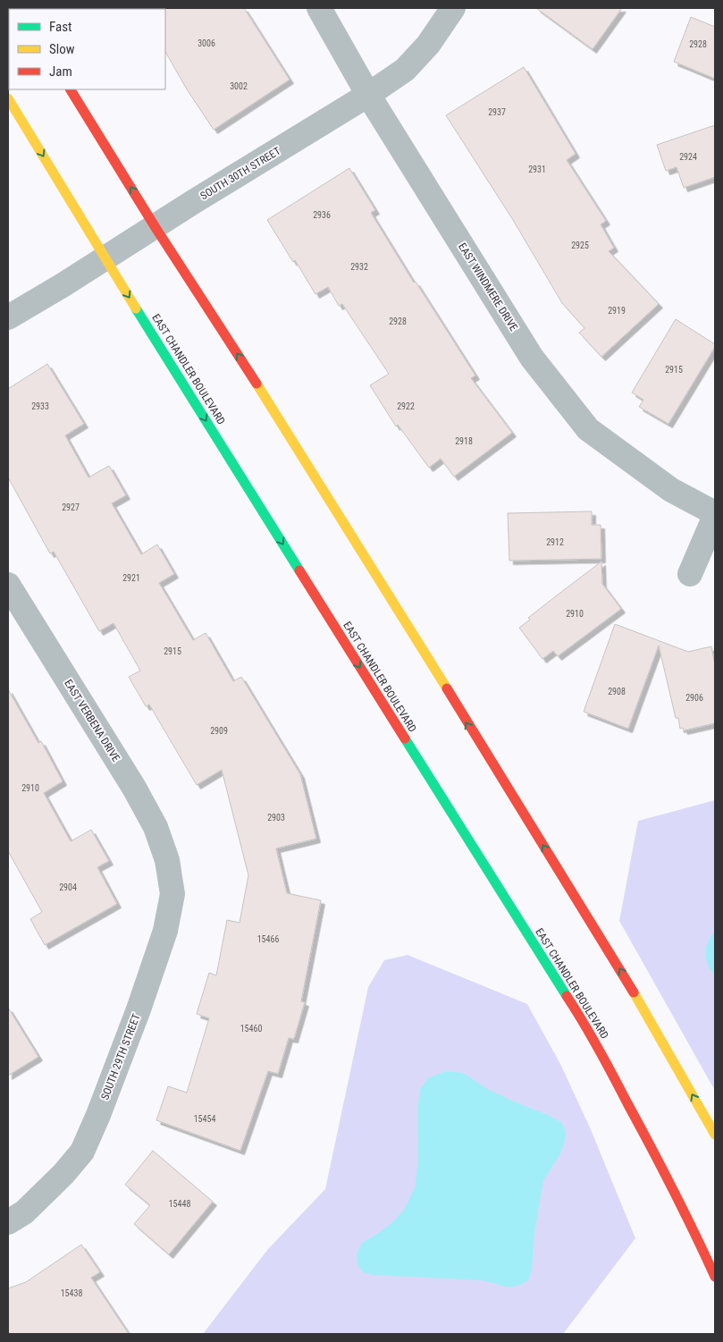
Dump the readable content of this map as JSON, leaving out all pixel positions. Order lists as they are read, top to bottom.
{
  "streets": {
    "main road": ["EAST CHANDLER BOULEVARD"],
    "street": [
      "SOUTH 30TH STREET",
      "EAST WINDMERE DRIVE",
      "EAST VERBENA DRIVE",
      "SOUTH 29TH STREET"
    ]
  },
  "crossings": [
    ["SOUTH 30TH STREET", "EAST WINDMERE DRIVE"],
    ["SOUTH 30TH STREET", "EAST CHANDLER BOULEVARD"],
    ["EAST VERBENA DRIVE", "SOUTH 29TH STREET"]
  ],
  "house_numbers": [
    "3006",
    "2928",
    "3002",
    "2937",
    "2924",
    "2931",
    "2936",
    "2925",
    "2932",
    "2919",
    "2928",
    "2915",
    "2933",
    "2922",
    "2918",
    "2927",
    "2912",
    "2921",
    "2910",
    "2915",
    "2908",
    "2906",
    "2909",
    "2910",
    "2903",
    "2904",
    "15466",
    "15460",
    "15454",
    "15448",
    "15438"
  ],
  "legend": ["Fast", "Slow", "Jam"]
}
